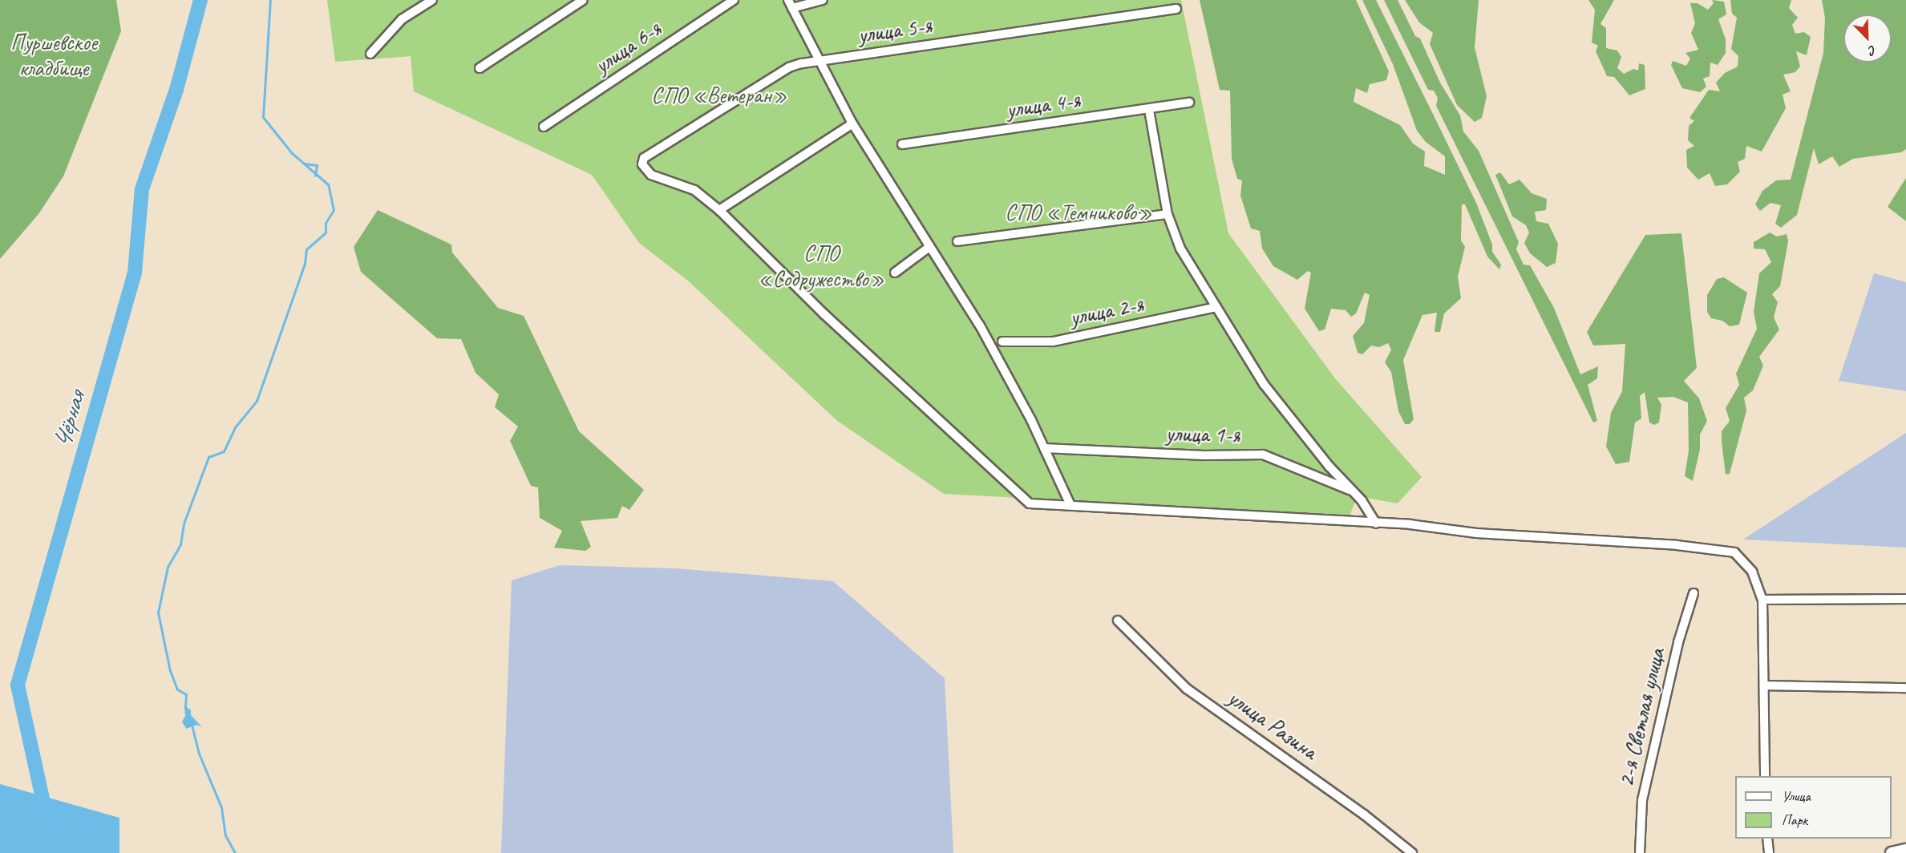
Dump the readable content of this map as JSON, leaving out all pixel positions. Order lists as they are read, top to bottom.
{
  "streets": {
    "street": [
      "улица 5-я",
      "улица 6-я",
      "улица 4-я",
      "улица 2-я",
      "улица 1-я",
      "2-я Светлая улица",
      "улица Разина"
    ]
  },
  "water": ["Чёрная"],
  "parks": [
    "Пуршевское кладбище",
    "СПО «Ветеран»",
    "СПО «Темниково»",
    "СПО «Содружество»"
  ],
  "legend": ["Улица", "Парк"],
  "north": "bottom right"
}
